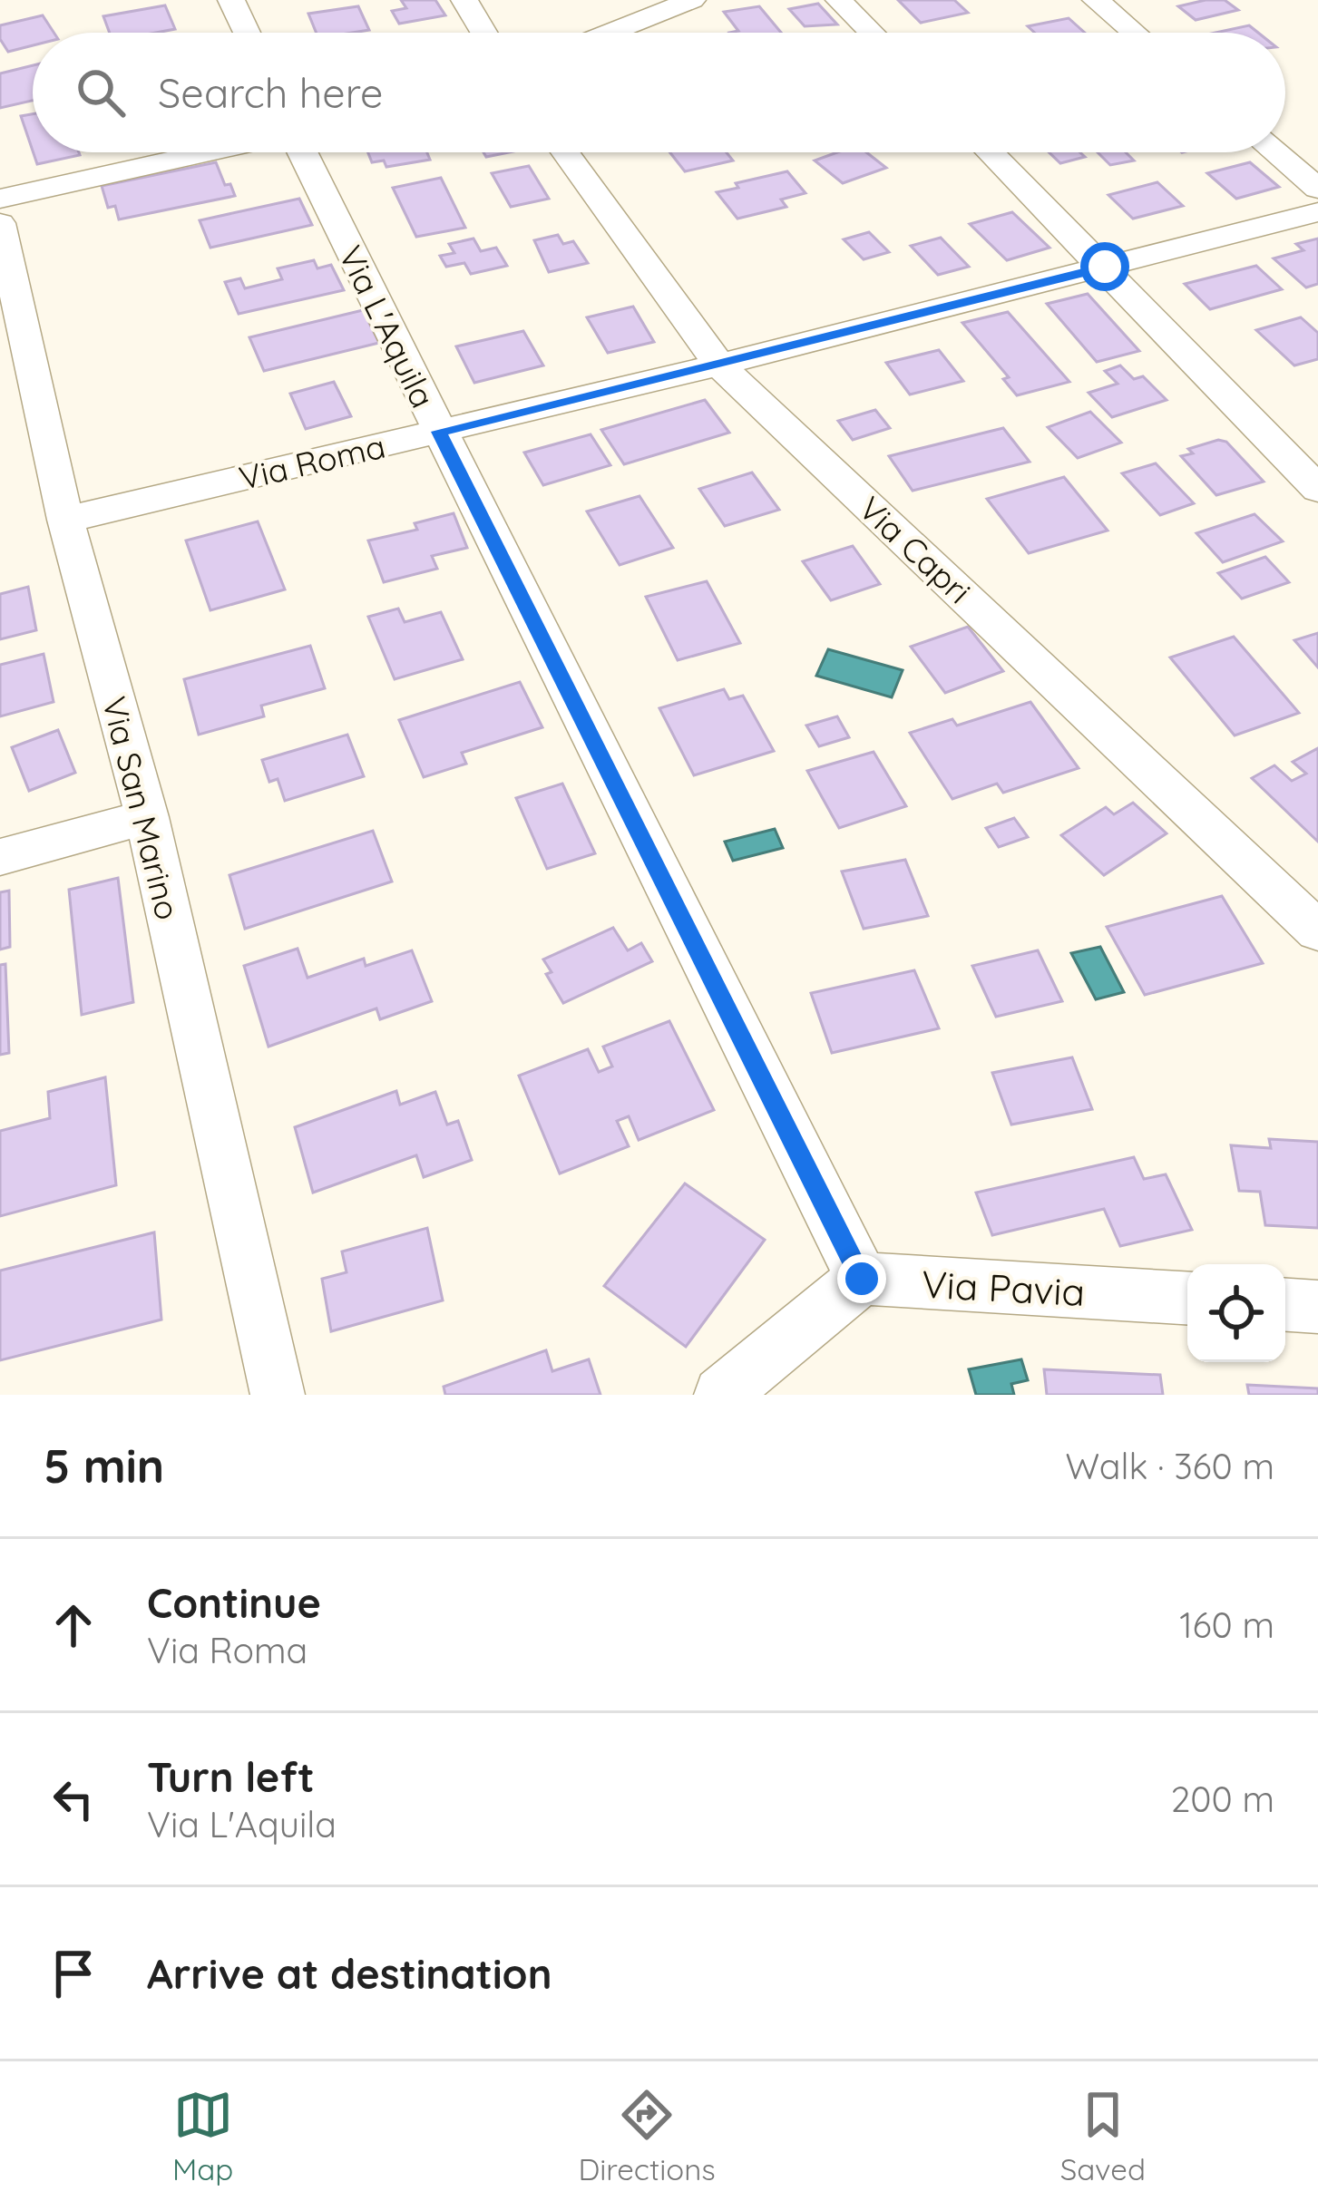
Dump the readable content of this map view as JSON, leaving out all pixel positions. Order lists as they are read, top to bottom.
{
  "streets": {
    "street": [
      "Via L'Aquila",
      "Via Roma",
      "Via Capri",
      "Via San Marino",
      "Via Pavia"
    ]
  },
  "crossings": [
    ["Via L'Aquila", "Via Roma"],
    ["Via L'Aquila", "Via Pavia"],
    ["Via Roma", "Via Capri"],
    ["Via Roma", "Via San Marino"]
  ],
  "page": {
    "search": "Search here",
    "heading": ["5 min", "Walk · 360 m"],
    "list": [
      ["Continue", "Via Roma", "160 m"],
      ["Turn left", "Via L'Aquila", "200 m"],
      "Arrive at destination"
    ],
    "nav": ["Map", "Directions", "Saved"]
  }
}
